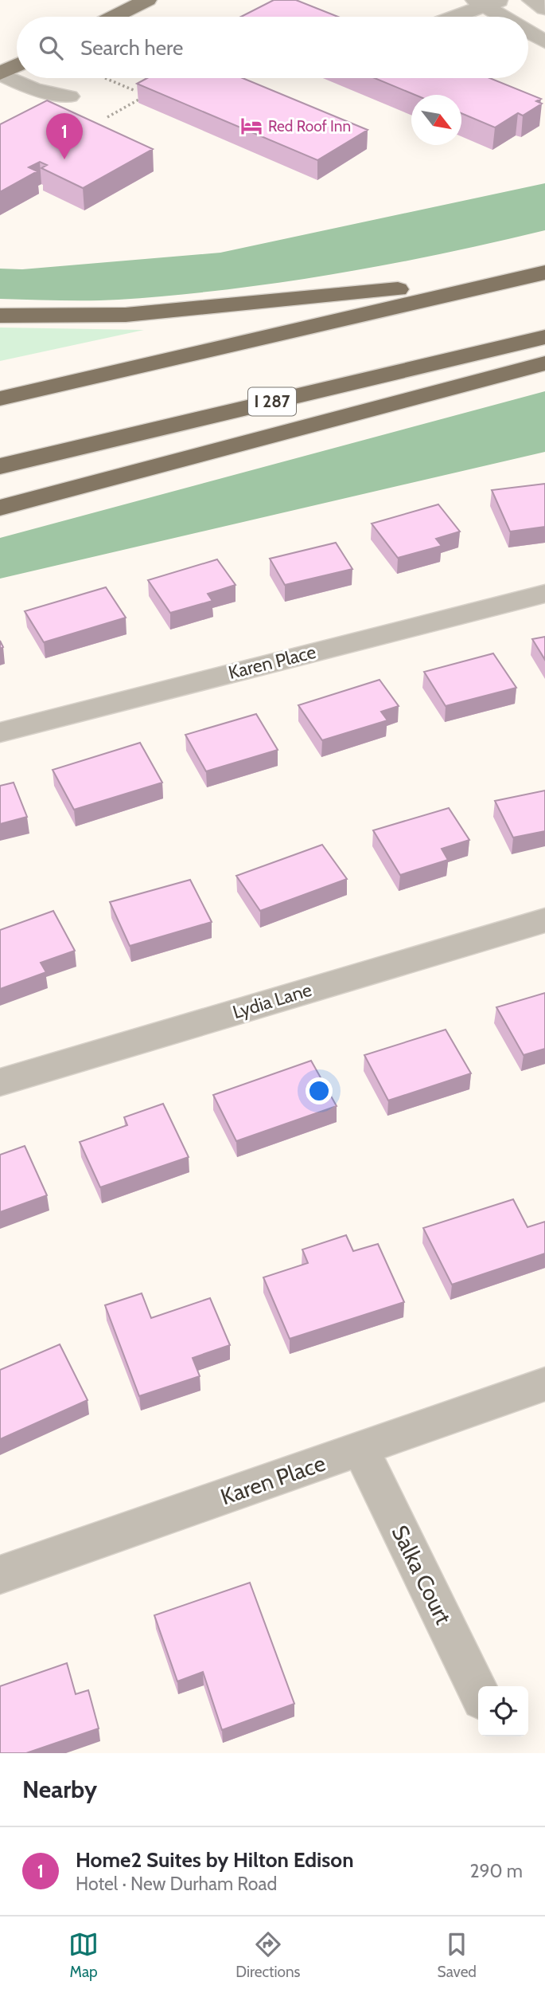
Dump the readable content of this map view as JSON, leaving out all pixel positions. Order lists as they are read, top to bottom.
{
  "streets": {
    "highway": ["I 287"],
    "street": ["Karen Place", "Lydia Lane", "Salka Court"]
  },
  "crossings": [
    ["Karen Place", "Salka Court"]
  ],
  "places": {
    "hotel": ["Red Roof Inn"]
  },
  "north": "bottom right",
  "page": {
    "search": "Search here",
    "pins": "1",
    "heading": "Nearby",
    "list": [
      {
        "mark": "1",
        "name": "Home2 Suites by Hilton Edison",
        "note": "Hotel · New Durham Road",
        "value": "290 m"
      }
    ],
    "nav": ["Map", "Directions", "Saved"]
  }
}
